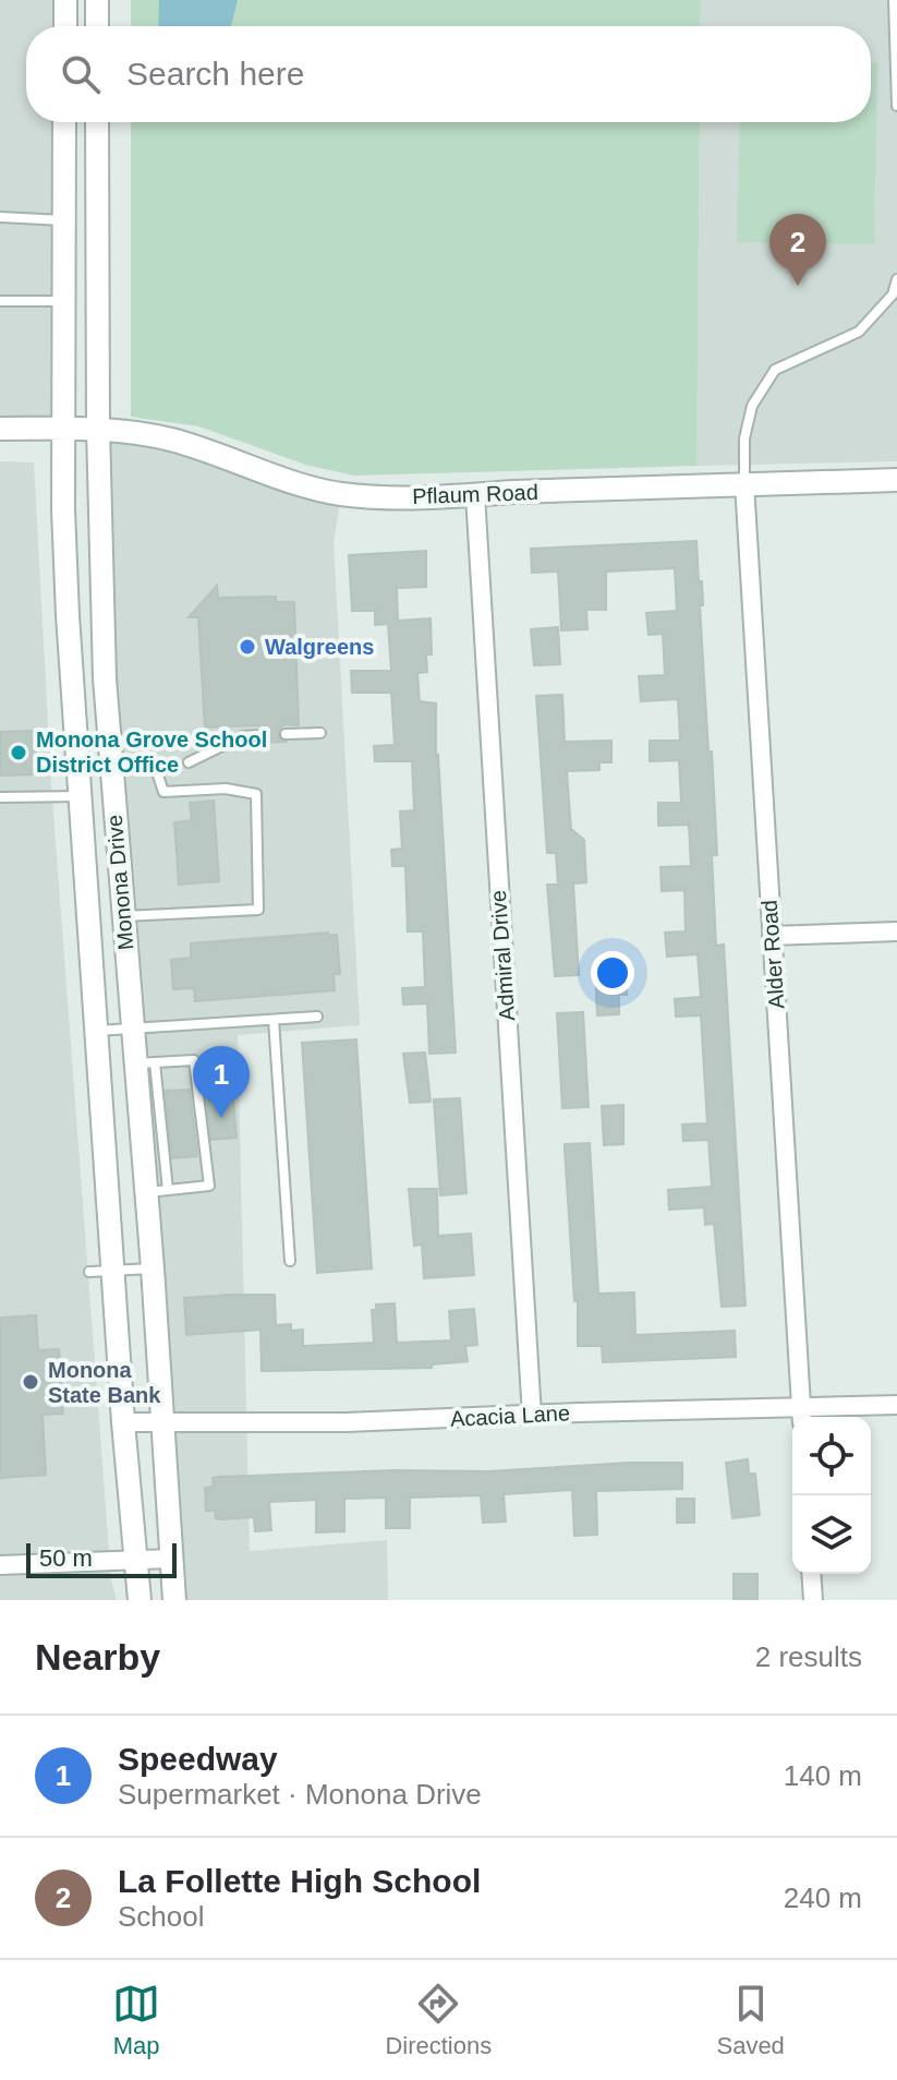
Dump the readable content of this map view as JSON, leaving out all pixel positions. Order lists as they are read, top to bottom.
{
  "streets": {
    "street": [
      "Pflaum Road",
      "Monona Drive",
      "Alder Road",
      "Admiral Drive",
      "Acacia Lane"
    ]
  },
  "crossings": [
    ["Pflaum Road", "Monona Drive"],
    ["Pflaum Road", "Alder Road"],
    ["Pflaum Road", "Admiral Drive"],
    ["Monona Drive", "Acacia Lane"],
    ["Alder Road", "Acacia Lane"],
    ["Admiral Drive", "Acacia Lane"]
  ],
  "places": ["Walgreens", "Monona Grove School District Office", "Monona State Bank"],
  "scale_bar": "50 m",
  "page": {
    "search": "Search here",
    "pins": ["2", "1"],
    "scale": "50 m",
    "heading": ["Nearby", "2 results"],
    "list": [
      {
        "mark": "1",
        "name": "Speedway",
        "note": "Supermarket · Monona Drive",
        "value": "140 m"
      },
      {
        "mark": "2",
        "name": "La Follette High School",
        "note": "School",
        "value": "240 m"
      }
    ],
    "nav": ["Map", "Directions", "Saved"]
  }
}
